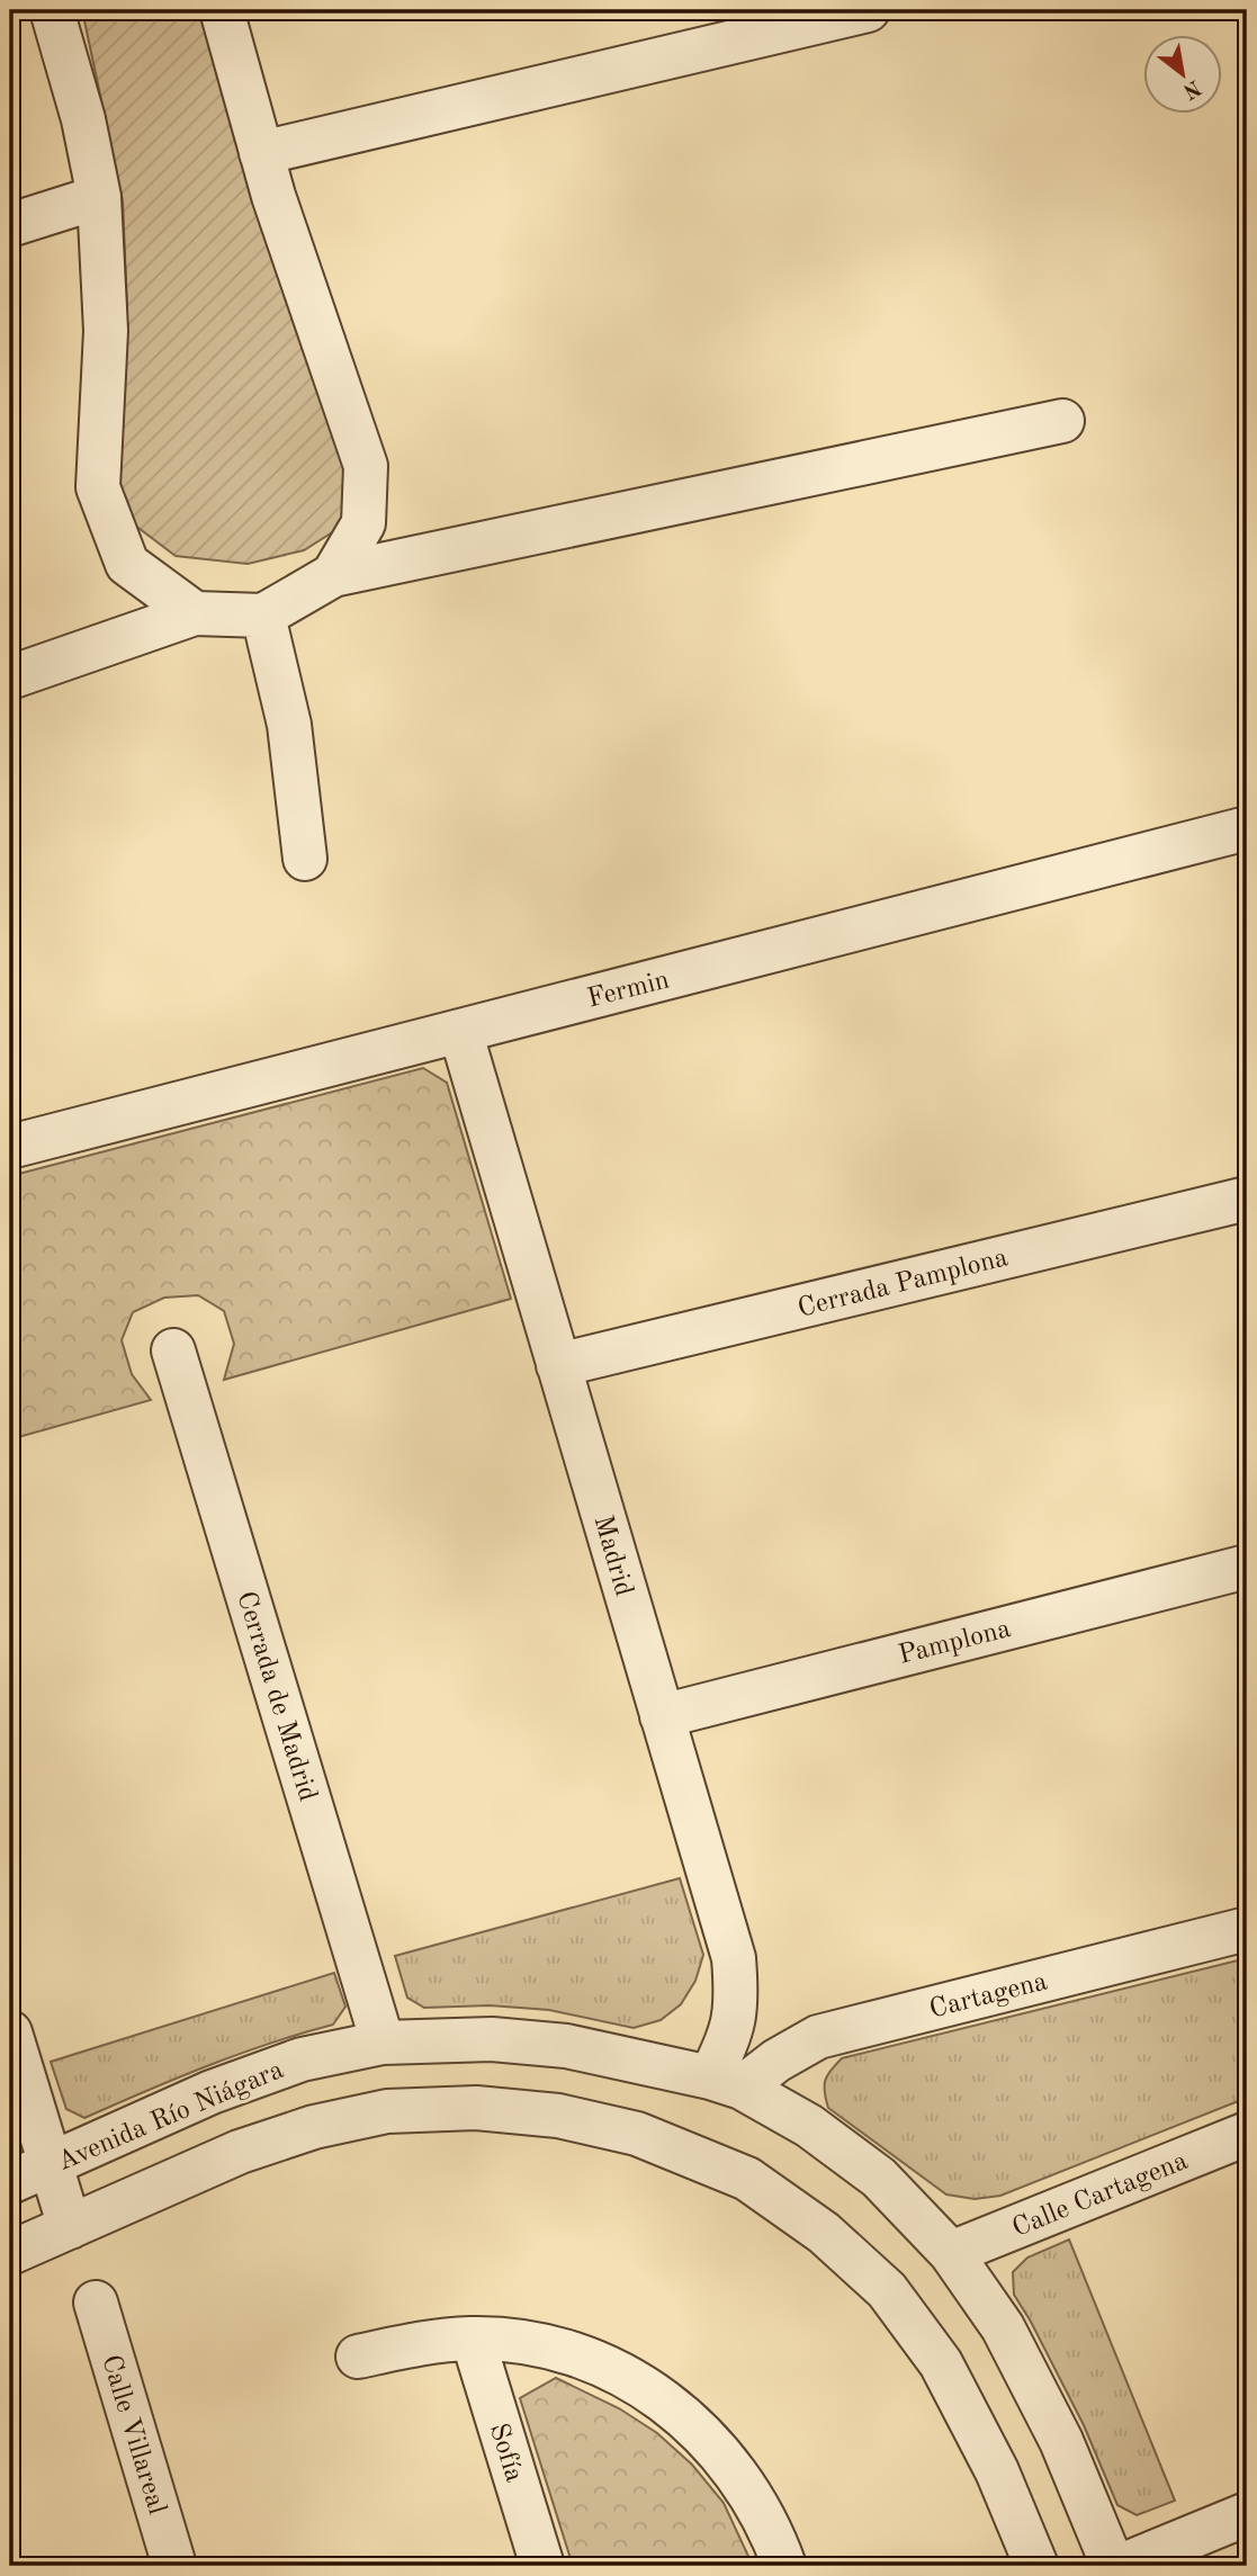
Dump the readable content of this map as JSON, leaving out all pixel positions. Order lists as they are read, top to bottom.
{
  "streets": {
    "street": [
      "Fermin",
      "Cerrada Pamplona",
      "Madrid",
      "Pamplona",
      "Cerrada de Madrid",
      "Cartagena",
      "Avenida Río Niágara",
      "Calle Cartagena",
      "Calle Villareal",
      "Sofía"
    ]
  },
  "crossings": [
    ["Fermin", "Madrid"],
    ["Cerrada Pamplona", "Madrid"],
    ["Madrid", "Pamplona"],
    ["Madrid", "Cartagena"],
    ["Madrid", "Avenida Río Niágara"],
    ["Cerrada de Madrid", "Avenida Río Niágara"],
    ["Cartagena", "Avenida Río Niágara"],
    ["Avenida Río Niágara", "Calle Cartagena"]
  ],
  "north": "bottom right"
}
